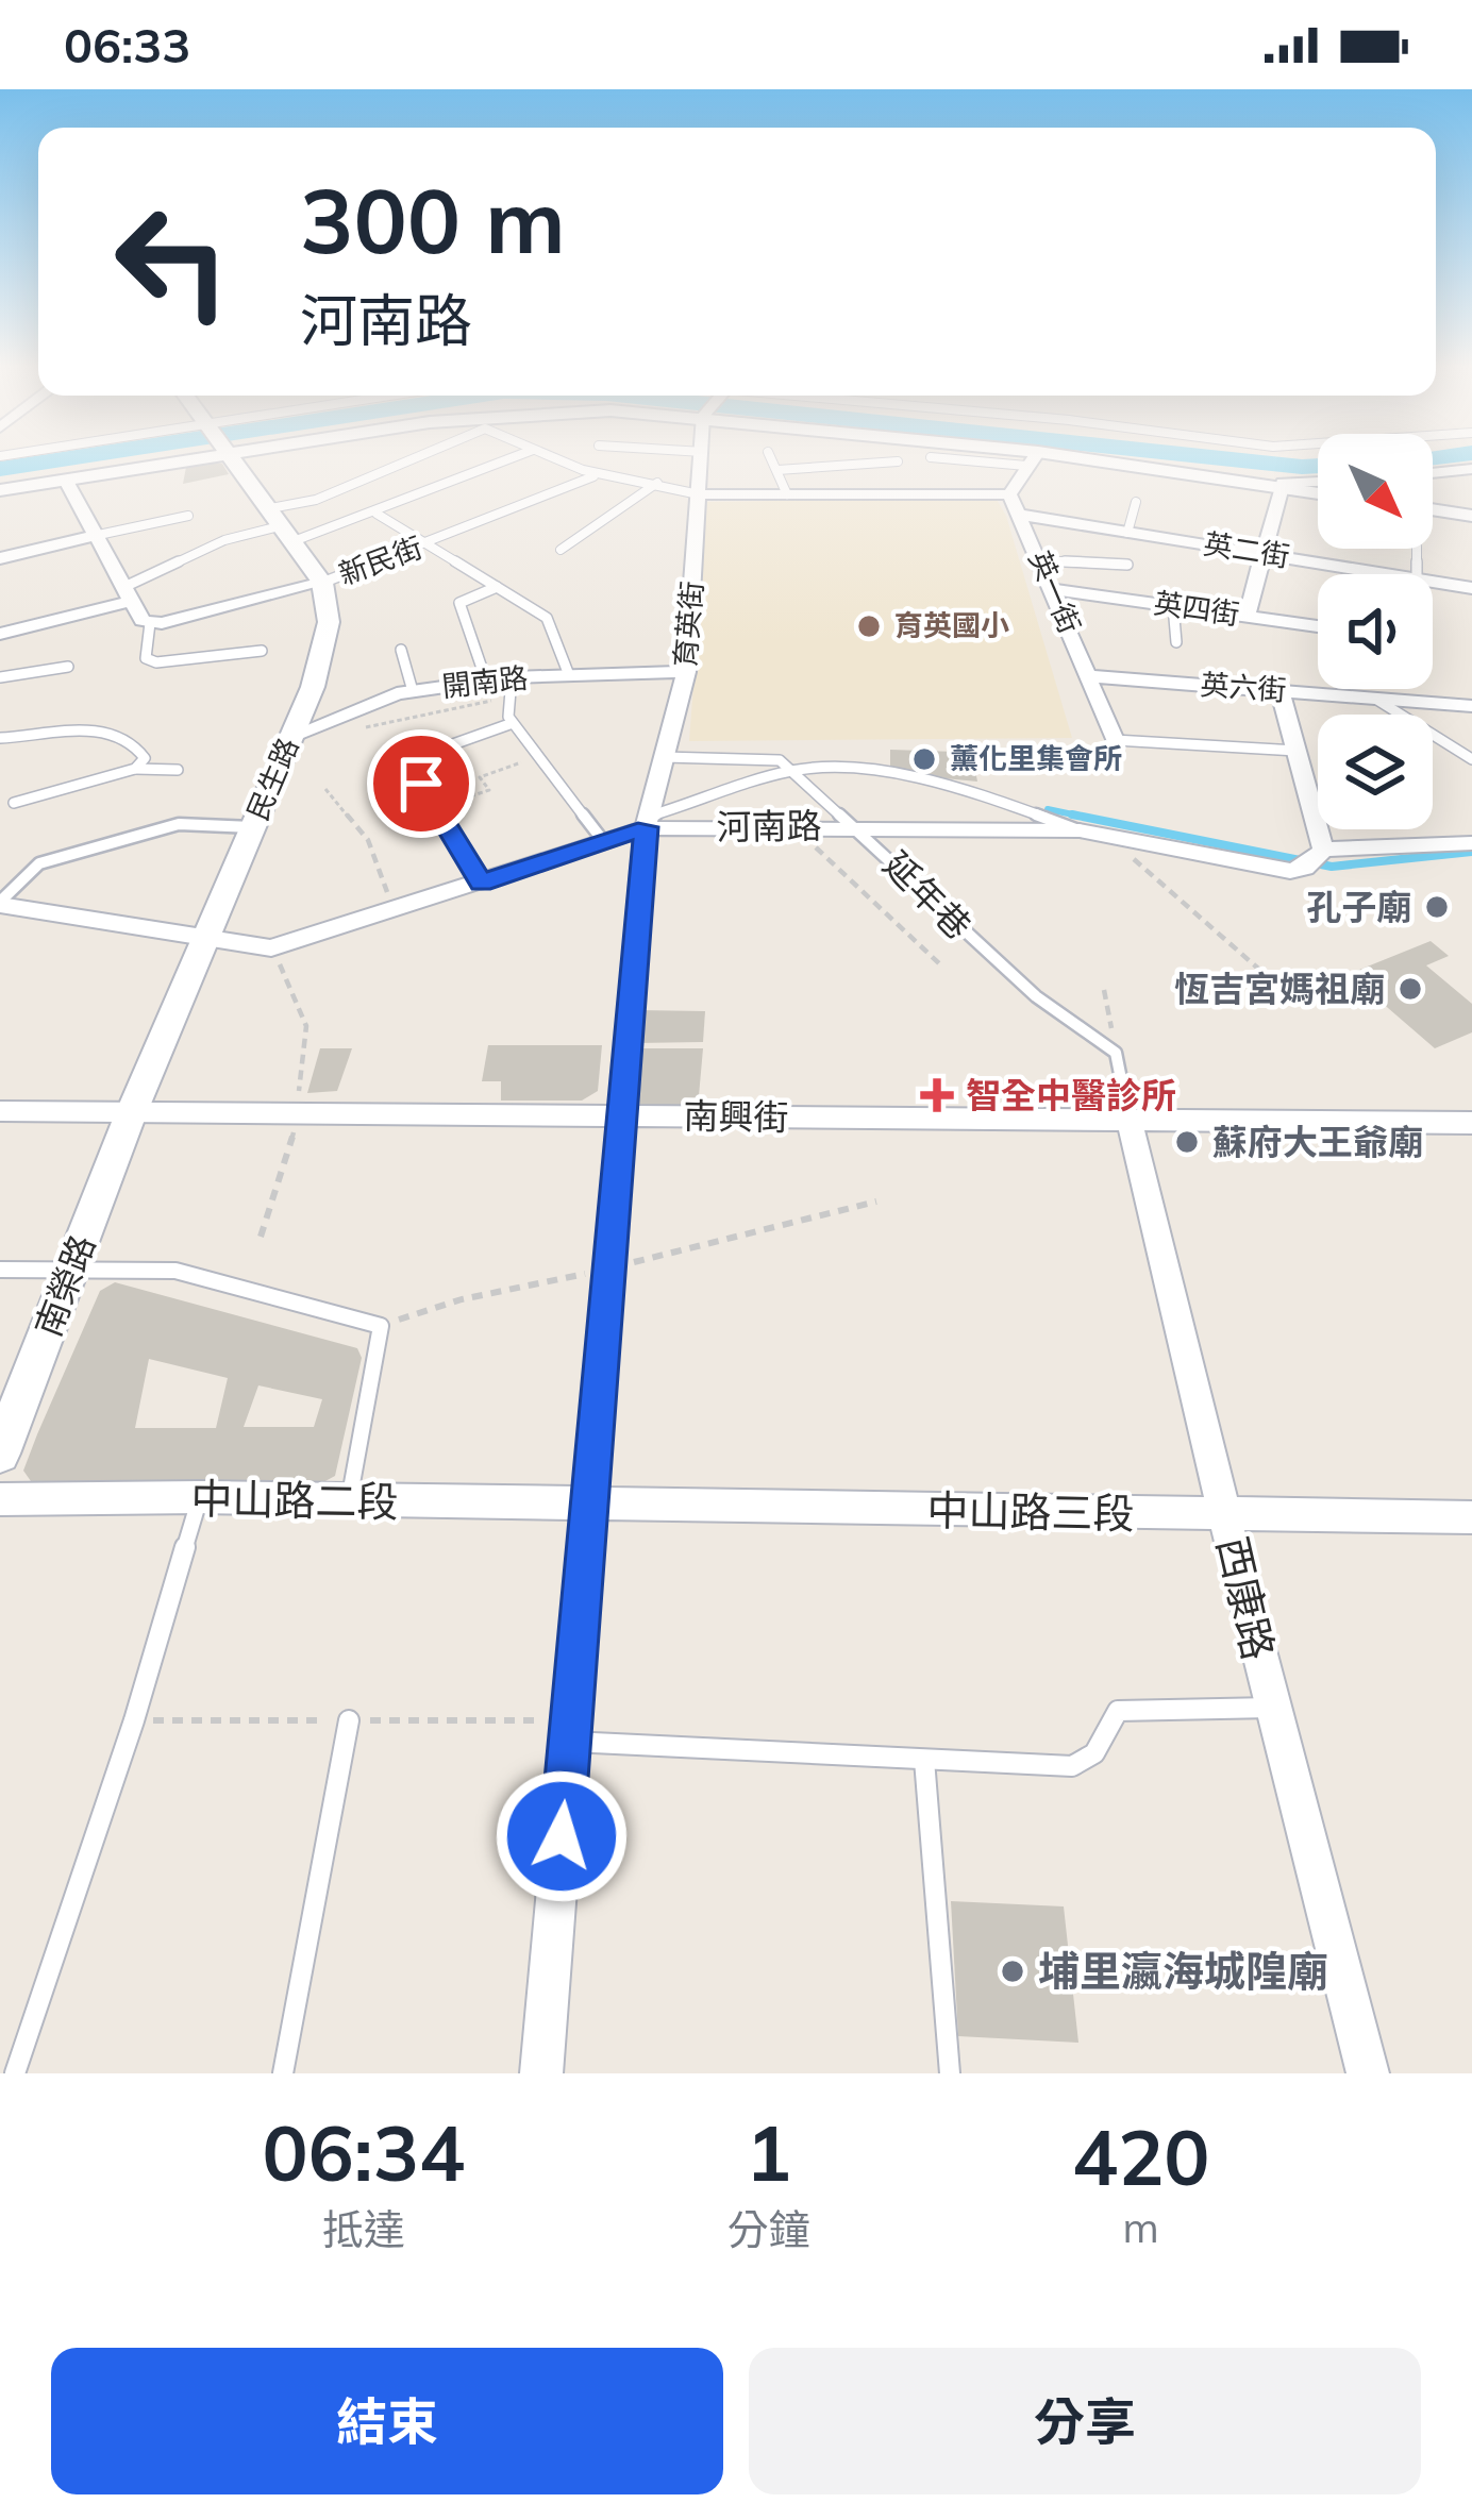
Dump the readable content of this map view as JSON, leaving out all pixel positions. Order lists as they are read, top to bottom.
{
  "streets": {
    "street": [
      "英二街",
      "新民街",
      "英一街",
      "英四街",
      "育英街",
      "開南路",
      "英六街",
      "民生路",
      "河南路",
      "南興街",
      "南榮路",
      "中山路二段",
      "中山路三段",
      "西康路"
    ],
    "lane": ["延年巷"]
  },
  "crossings": [
    ["英二街", "英一街"],
    ["新民街", "民生路"],
    ["英一街", "英四街"],
    ["英一街", "英六街"],
    ["育英街", "開南路"],
    ["育英街", "河南路"],
    ["育英街", "南興街"],
    ["育英街", "中山路二段"],
    ["育英街", "中山路三段"],
    ["開南路", "民生路"],
    ["民生路", "河南路"],
    ["民生路", "南興街"],
    ["民生路", "南榮路"],
    ["河南路", "延年巷"],
    ["南興街", "南榮路"],
    ["南興街", "西康路"],
    ["中山路二段", "中山路三段"],
    ["中山路三段", "西康路"]
  ],
  "places": {
    "other": [
      "育英國小",
      "薰化里集會所",
      "孔子廟",
      "恆吉宮媽祖廟",
      "蘇府大王爺廟",
      "埔里瀛海城隍廟"
    ],
    "health": ["智全中醫診所"]
  },
  "north": "bottom right",
  "page": {
    "status": "06:33",
    "turn": ["300 m", "河南路"],
    "eta": [
      "06:34",
      "抵達",
      "1",
      "分鐘",
      "420",
      "m"
    ],
    "buttons": ["結束", "分享"]
  }
}
